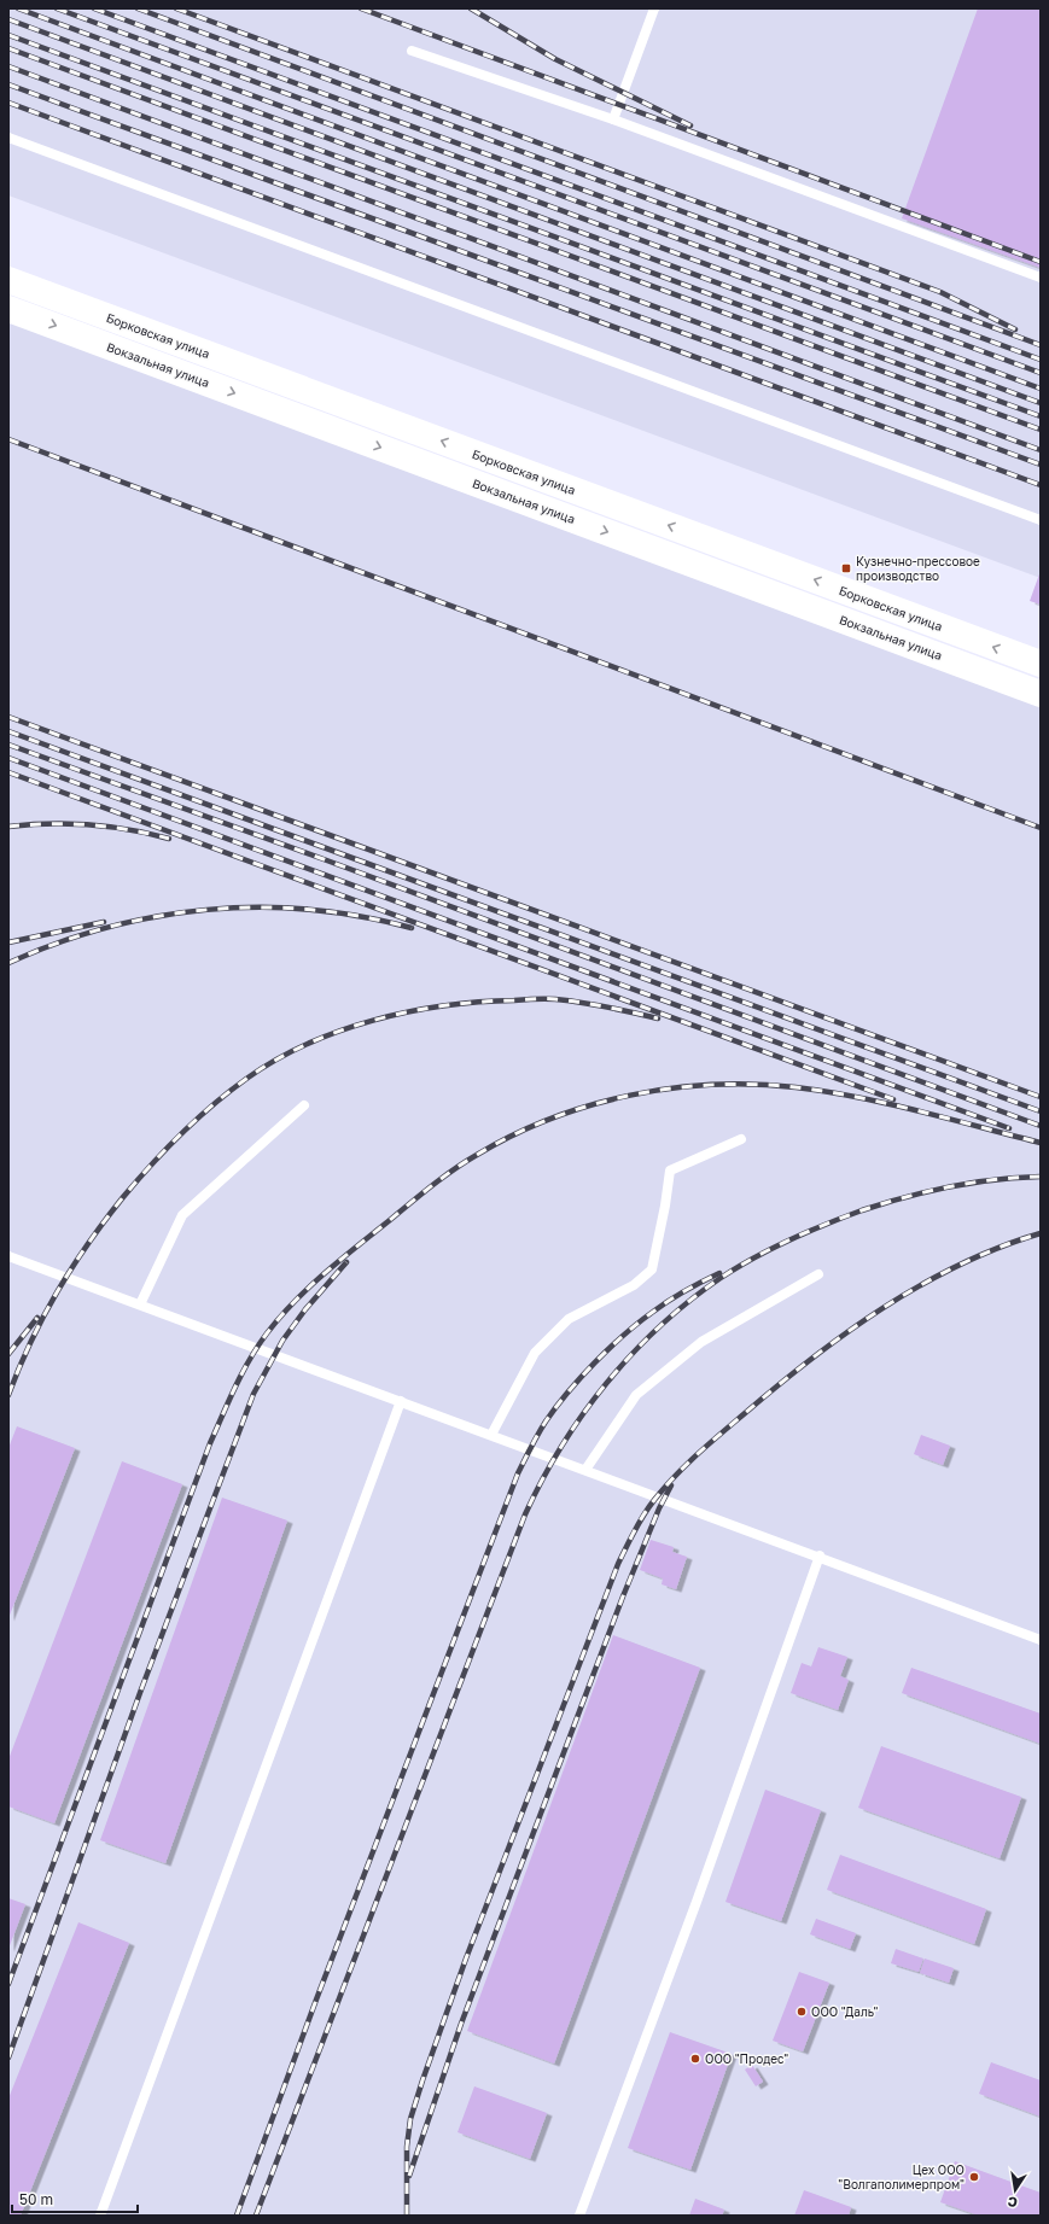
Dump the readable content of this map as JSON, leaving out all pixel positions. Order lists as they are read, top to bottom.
{
  "streets": {
    "main road": ["Борковская улица", "Вокзальная улица"]
  },
  "one_way": ["Борковская улица", "Вокзальная улица"],
  "places": {
    "transit": ["Кузнечно-прессовое производство"],
    "other": ["ООО \"Даль\"", "ООО \"Продес\"", "Цех ООО \"Волгаполимерпром\""]
  },
  "scale_bar": "50 m",
  "north": "bottom"
}
